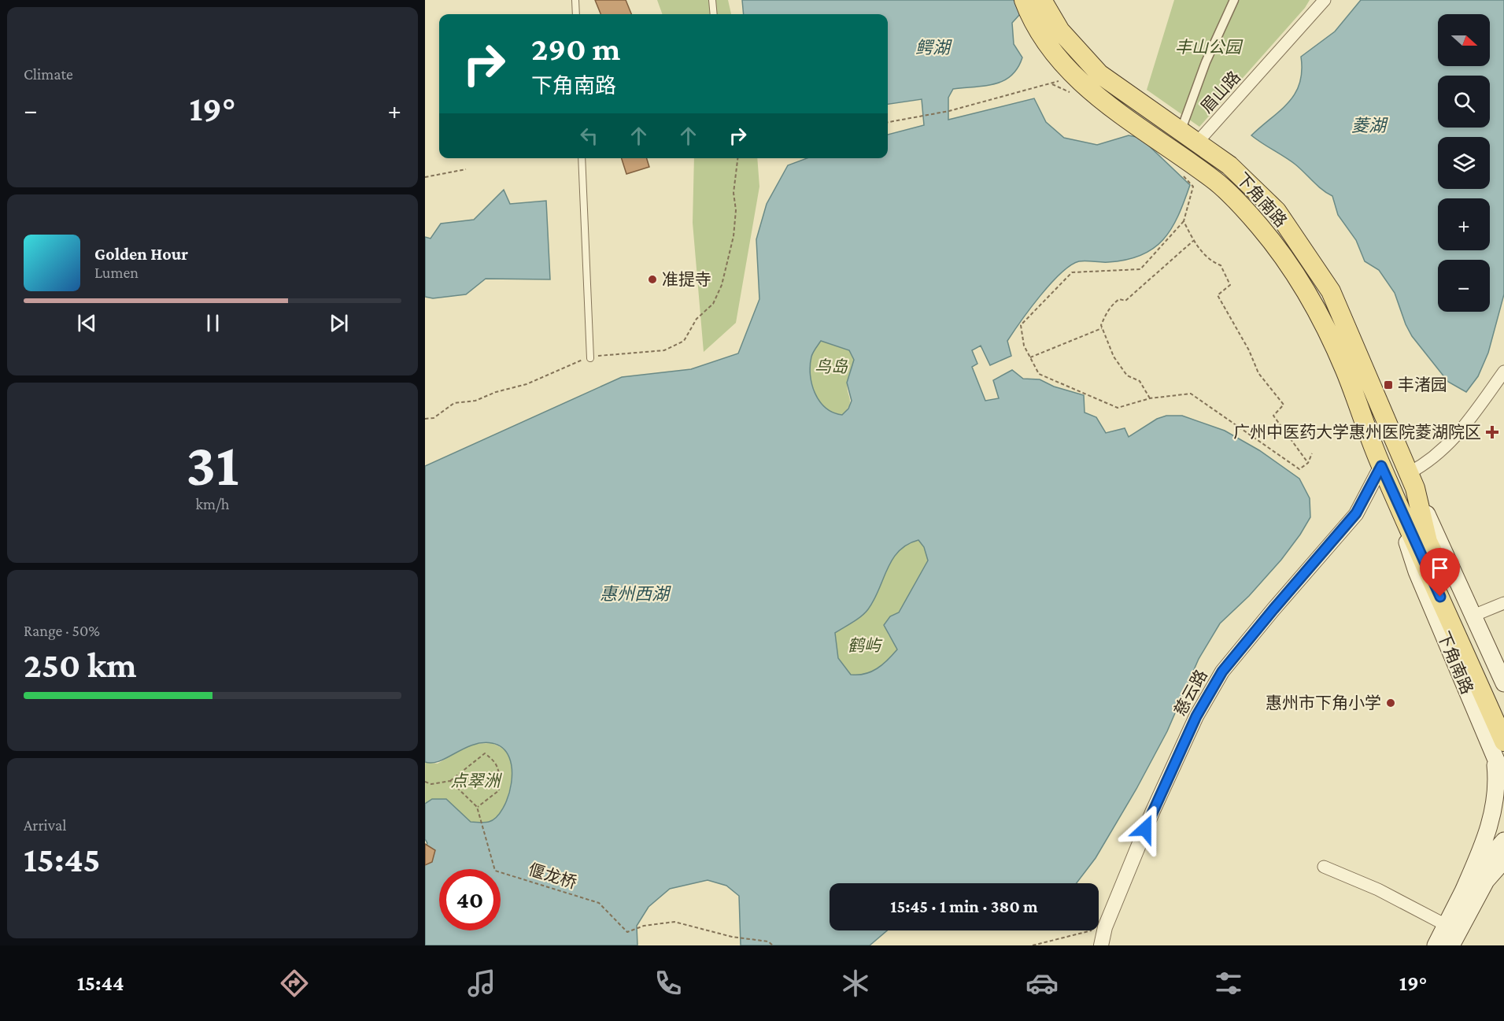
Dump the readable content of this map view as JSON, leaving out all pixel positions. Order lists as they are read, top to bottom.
{
  "streets": {
    "main road": ["下角南路"],
    "street": ["眉山路", "慈云路"],
    "path": ["偃龙桥"]
  },
  "crossings": [
    ["眉山路", "下角南路"],
    ["下角南路", "慈云路"]
  ],
  "water": ["鳄湖", "菱湖", "惠州西湖"],
  "parks": [
    "丰山公园",
    "鸟岛",
    "鹤屿",
    "点翠洲"
  ],
  "places": {
    "other": ["准提寺", "惠州市下角小学"],
    "transit": ["丰渚园"],
    "health": ["广州中医药大学惠州医院菱湖院区"]
  },
  "north": "right",
  "page": {
    "tile": [
      "Climate",
      ["31", "km/h"],
      ["Range · 50%", "250 km"],
      ["Arrival", "15:45"]
    ],
    "map_buttons": ["+", "−"],
    "turn": ["290 m", "下角南路"],
    "heat": ["−", "19°", "+"],
    "song": ["Golden Hour", "Lumen"],
    "limit": "40",
    "trip": "15:45 · 1 min · 380 m",
    "tabs": ["15:44", "19°"]
  }
}
